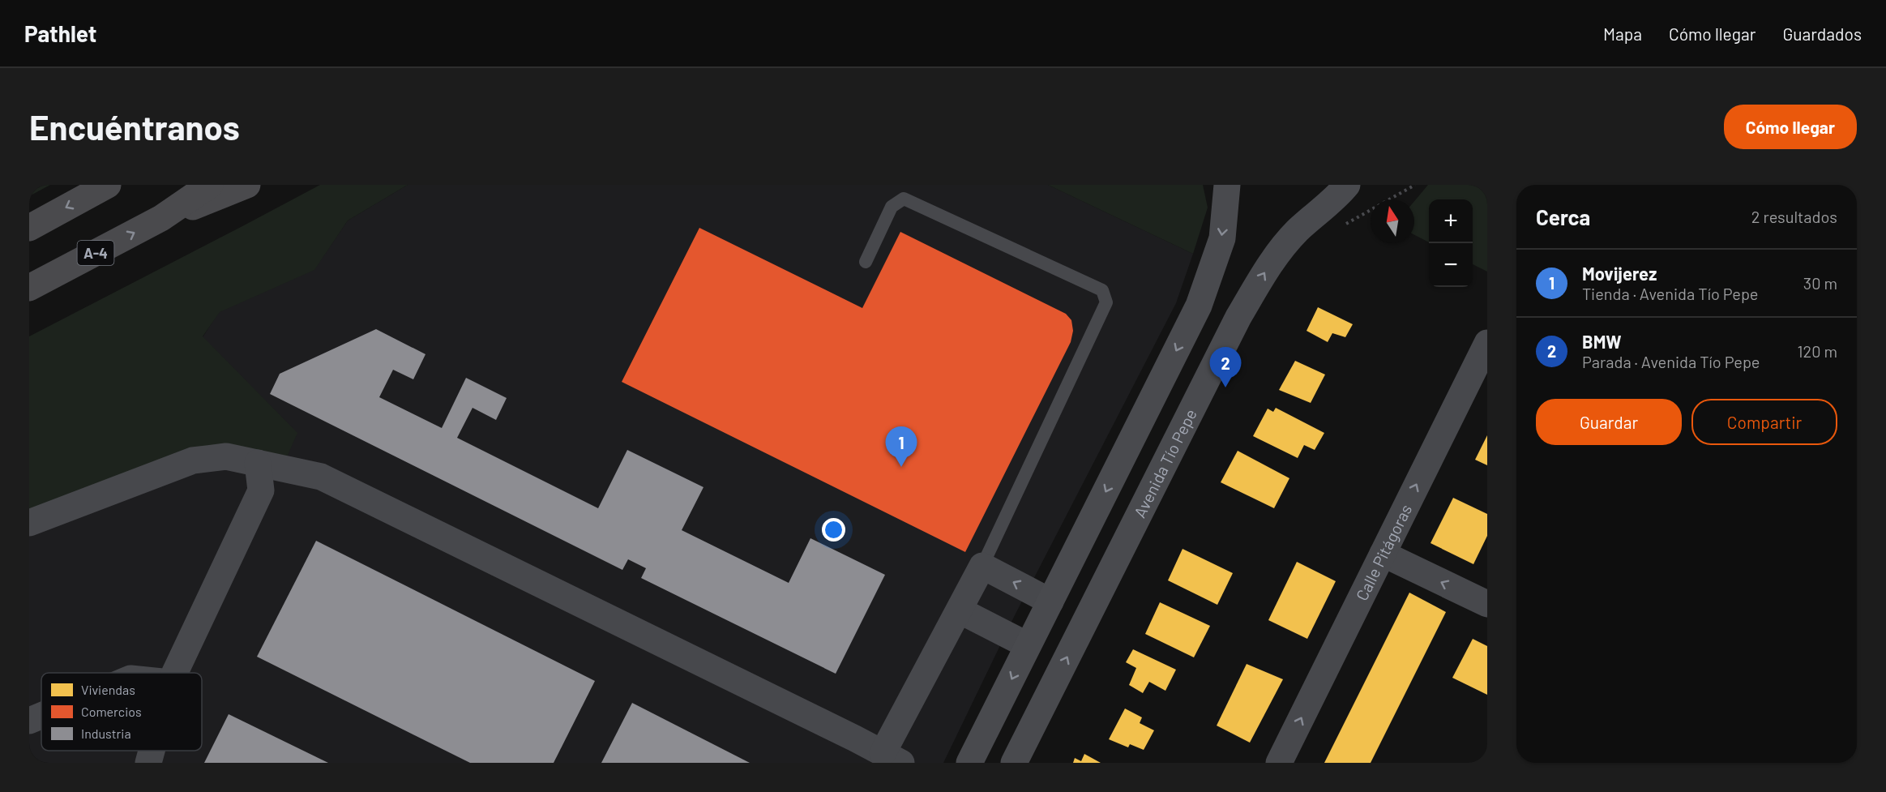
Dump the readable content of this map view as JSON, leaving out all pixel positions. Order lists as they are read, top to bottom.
{
  "streets": {
    "highway": ["A-4"],
    "main road": ["Avenida Tío Pepe"],
    "street": ["Calle Pitágoras"]
  },
  "one_way": ["Calle Pitágoras"],
  "legend": ["Viviendas", "Comercios", "Industria"],
  "north": "top",
  "page": {
    "header": "Pathlet",
    "nav": ["Mapa", "Cómo llegar", "Guardados"],
    "buttons": [
      "Cómo llegar",
      ["Guardar", "Compartir"]
    ],
    "title": "Encuéntranos",
    "heading": ["Cerca", "2 resultados"],
    "map_buttons": ["+", "−"],
    "list": [
      {
        "mark": "1",
        "name": "Movijerez",
        "note": "Tienda · Avenida Tío Pepe",
        "value": "30 m"
      },
      {
        "mark": "2",
        "name": "BMW",
        "note": "Parada · Avenida Tío Pepe",
        "value": "120 m"
      }
    ],
    "pins": ["2", "1"]
  }
}
